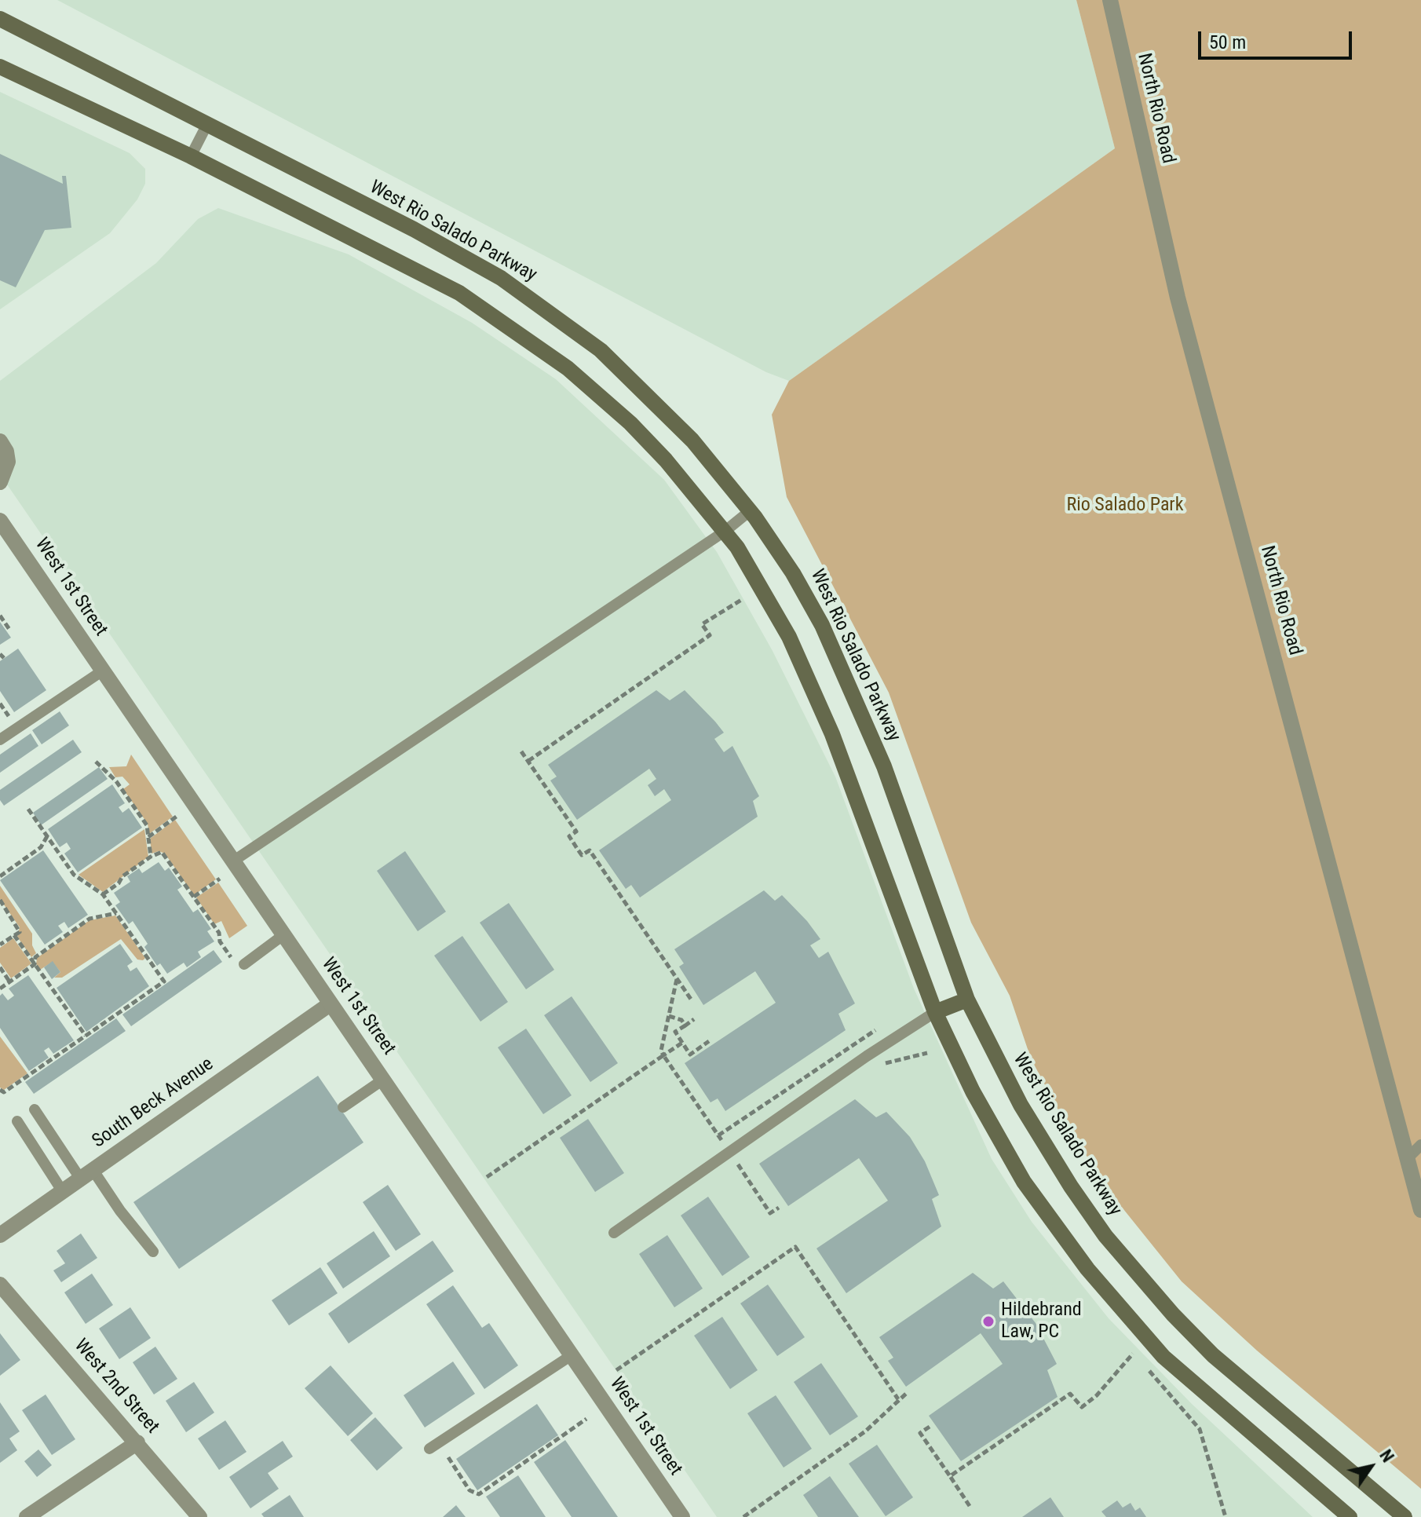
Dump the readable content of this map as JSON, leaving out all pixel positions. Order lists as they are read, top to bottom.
{
  "streets": {
    "main road": ["West Rio Salado Parkway"],
    "street": [
      "North Rio Road",
      "West 1st Street",
      "South Beck Avenue",
      "West 2nd Street"
    ]
  },
  "crossings": [
    ["West 1st Street", "South Beck Avenue"]
  ],
  "parks": ["Rio Salado Park"],
  "places": ["Hildebrand Law, PC"],
  "scale_bar": "50 m",
  "north": "top right"
}
